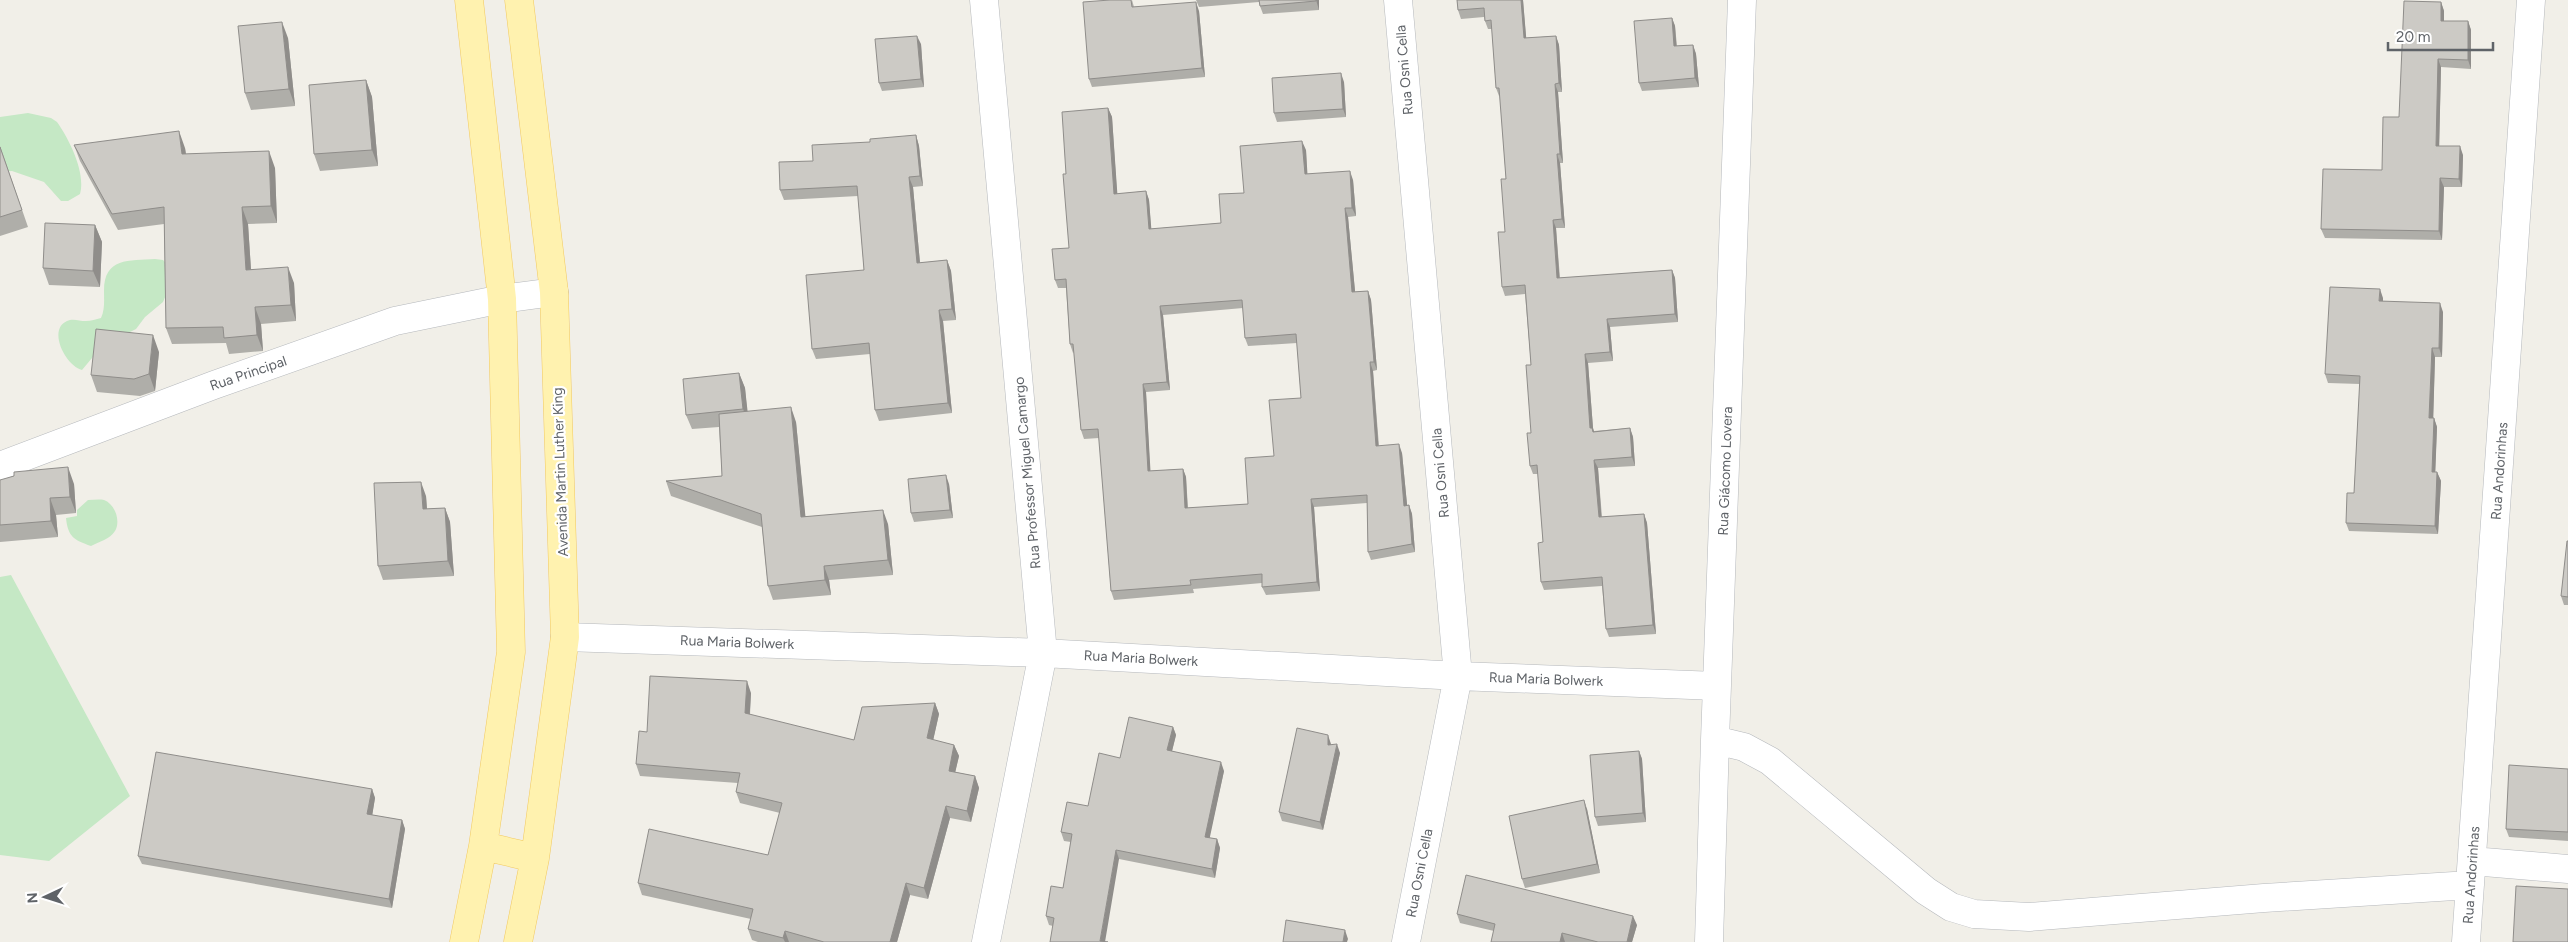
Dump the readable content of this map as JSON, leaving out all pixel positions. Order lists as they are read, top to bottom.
{
  "streets": {
    "main road": ["Avenida Martin Luther King"],
    "street": [
      "Rua Osni Cella",
      "Rua Principal",
      "Rua Giácomo Lovera",
      "Rua Andorinhas",
      "Rua Professor Miguel Camargo",
      "Rua Maria Bolwerk"
    ]
  },
  "crossings": [
    ["Rua Osni Cella", "Rua Maria Bolwerk"],
    ["Rua Principal", "Avenida Martin Luther King"],
    ["Rua Giácomo Lovera", "Rua Maria Bolwerk"],
    ["Avenida Martin Luther King", "Rua Maria Bolwerk"],
    ["Rua Professor Miguel Camargo", "Rua Maria Bolwerk"]
  ],
  "scale_bar": "20 m",
  "north": "left"
}
